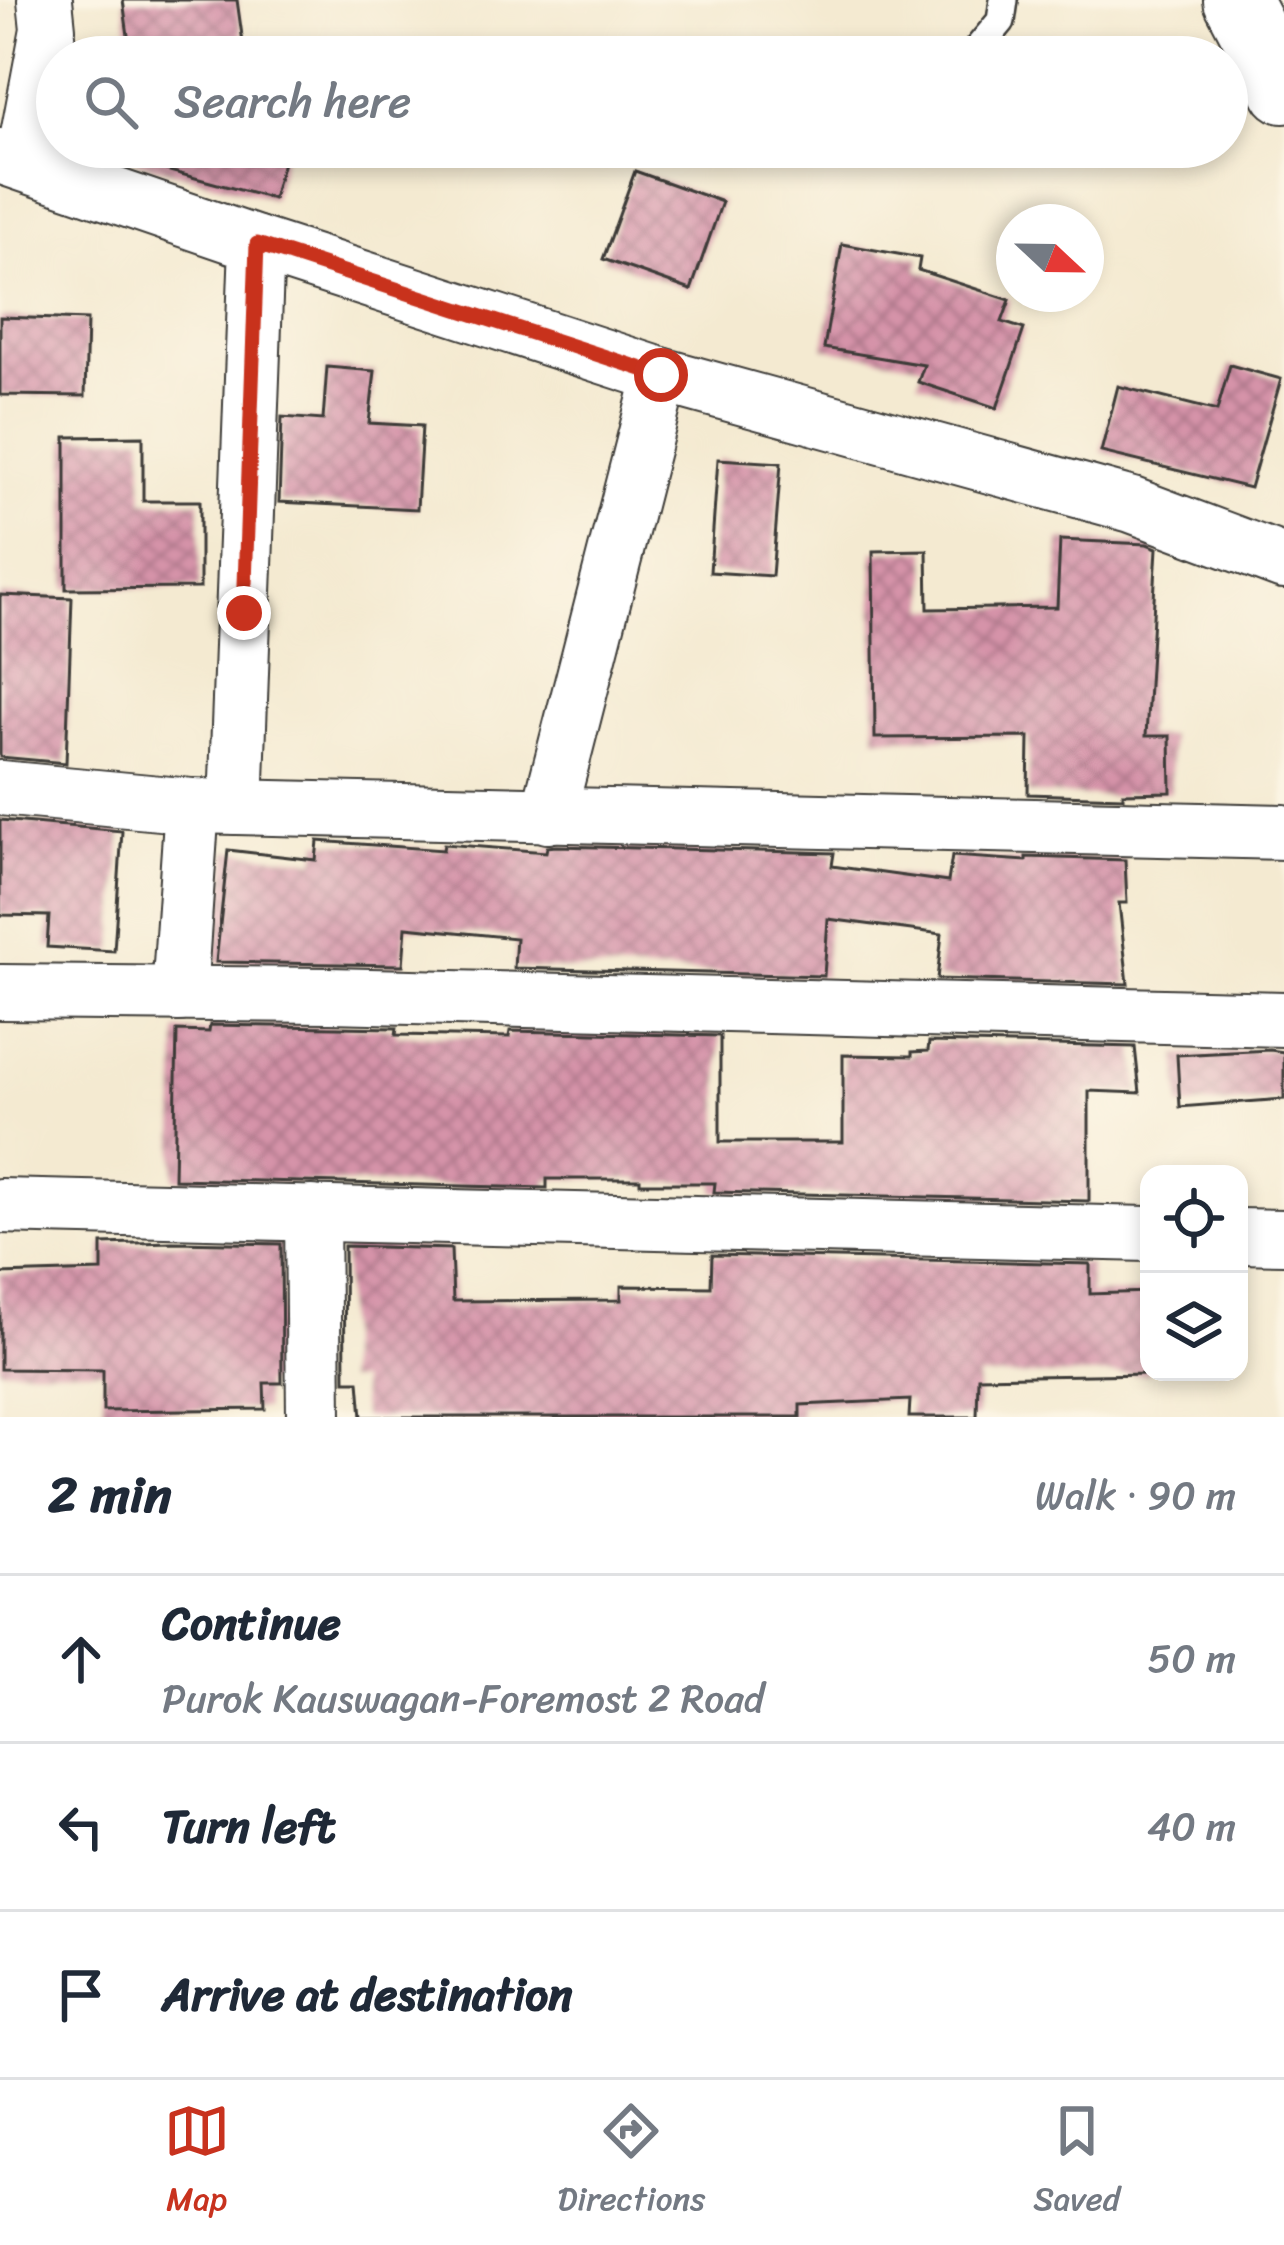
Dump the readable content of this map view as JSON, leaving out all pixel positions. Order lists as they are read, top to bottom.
{
  "north": "right",
  "page": {
    "search": "Search here",
    "heading": ["2 min", "Walk · 90 m"],
    "list": [
      ["Continue", "Purok Kauswagan-Foremost 2 Road", "50 m"],
      ["Turn left", "40 m"],
      "Arrive at destination"
    ],
    "nav": ["Map", "Directions", "Saved"]
  }
}
